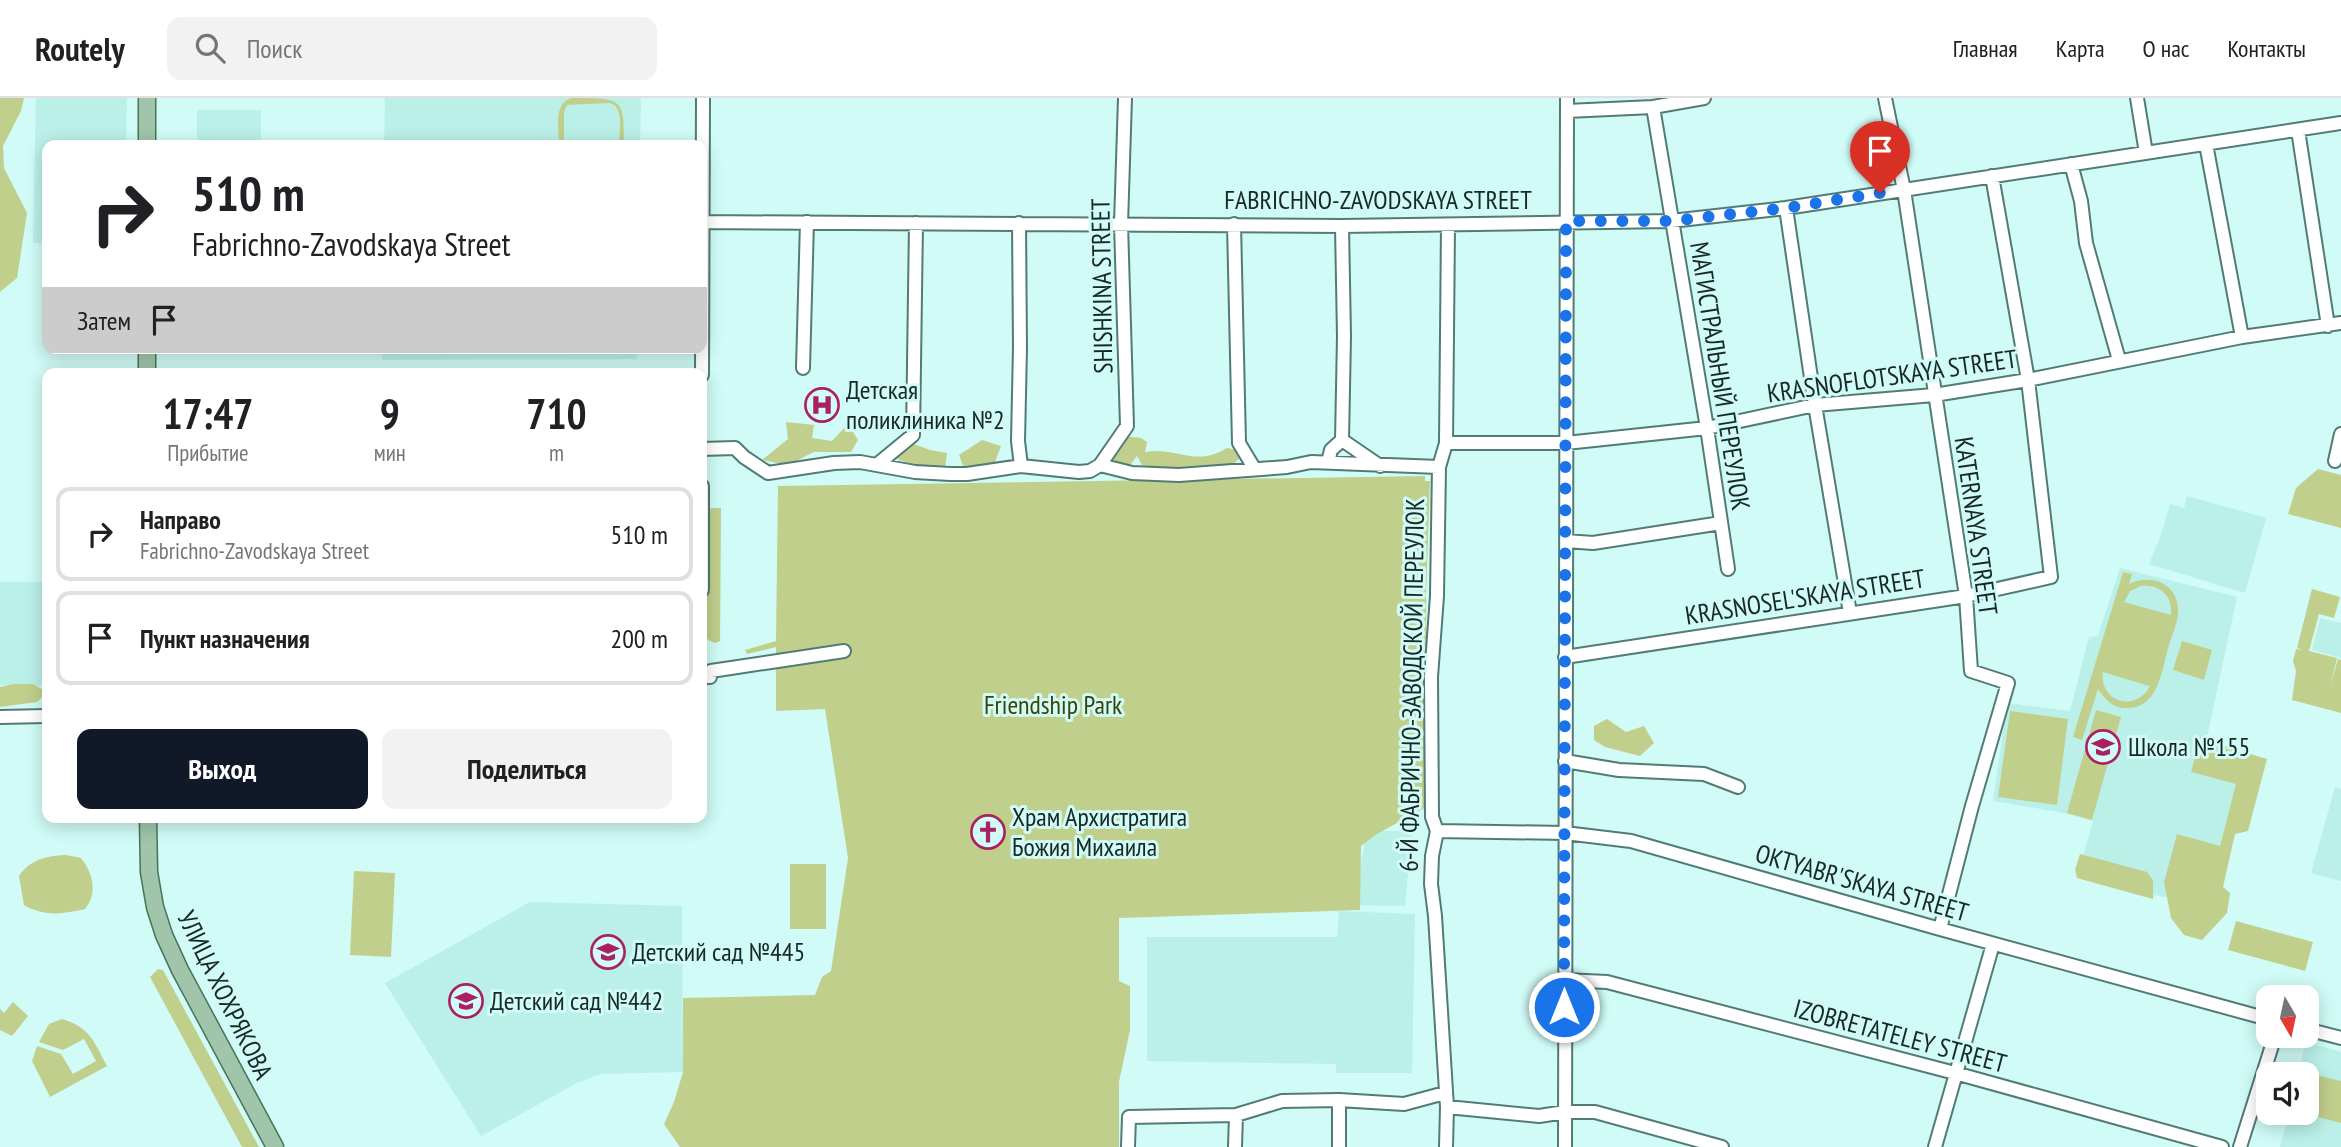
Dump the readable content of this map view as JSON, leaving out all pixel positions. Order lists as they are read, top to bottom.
{
  "streets": {
    "main road": ["УЛИЦА ХОХРЯКОВА"],
    "street": [
      "FABRICHNO-ZAVODSKAYA STREET",
      "SHISHKINA STREET",
      "МАГИСТРАЛЬНЫЙ ПЕРЕУЛОК",
      "KRASNOFLOTSKAYA STREET",
      "KATERNAYA STREET",
      "KRASNOSEL'SKAYA STREET",
      "6-Й ФАБРИЧНО-ЗАВОДСКОЙ ПЕРЕУЛОК",
      "OKTYABR'SKAYA STREET",
      "IZOBRETATELEY STREET"
    ]
  },
  "crossings": [
    ["FABRICHNO-ZAVODSKAYA STREET", "SHISHKINA STREET"],
    ["FABRICHNO-ZAVODSKAYA STREET", "МАГИСТРАЛЬНЫЙ ПЕРЕУЛОК"],
    ["FABRICHNO-ZAVODSKAYA STREET", "KATERNAYA STREET"],
    ["FABRICHNO-ZAVODSKAYA STREET", "6-Й ФАБРИЧНО-ЗАВОДСКОЙ ПЕРЕУЛОК"],
    ["МАГИСТРАЛЬНЫЙ ПЕРЕУЛОК", "KRASNOFLOTSKAYA STREET"],
    ["KRASNOFLOTSKAYA STREET", "KATERNAYA STREET"],
    ["KRASNOFLOTSKAYA STREET", "KRASNOSEL'SKAYA STREET"],
    ["KRASNOFLOTSKAYA STREET", "6-Й ФАБРИЧНО-ЗАВОДСКОЙ ПЕРЕУЛОК"],
    ["KATERNAYA STREET", "KRASNOSEL'SKAYA STREET"],
    ["KATERNAYA STREET", "OKTYABR'SKAYA STREET"],
    ["6-Й ФАБРИЧНО-ЗАВОДСКОЙ ПЕРЕУЛОК", "OKTYABR'SKAYA STREET"]
  ],
  "parks": ["Friendship Park"],
  "places": {
    "hospital": ["Детская поликлиника №2"],
    "school or university": ["Школа №155", "Детский сад №445", "Детский сад №442"],
    "church": ["Храм Архистратига Божия Михаила"]
  },
  "north": "bottom",
  "page": {
    "header": "Routely",
    "search": "Поиск",
    "nav": [
      "Главная",
      "Карта",
      "О нас",
      "Контакты"
    ],
    "turn": ["510 m", "Fabrichno-Zavodskaya Street"],
    "then": "Затем",
    "eta": [
      "17:47",
      "Прибытие",
      "9",
      "мин",
      "710",
      "m"
    ],
    "list": [
      {
        "name": "Направо",
        "note": "Fabrichno-Zavodskaya Street",
        "value": "510 m"
      },
      {
        "name": "Пункт назначения",
        "value": "200 m"
      }
    ],
    "buttons": ["Выход", "Поделиться"]
  }
}
